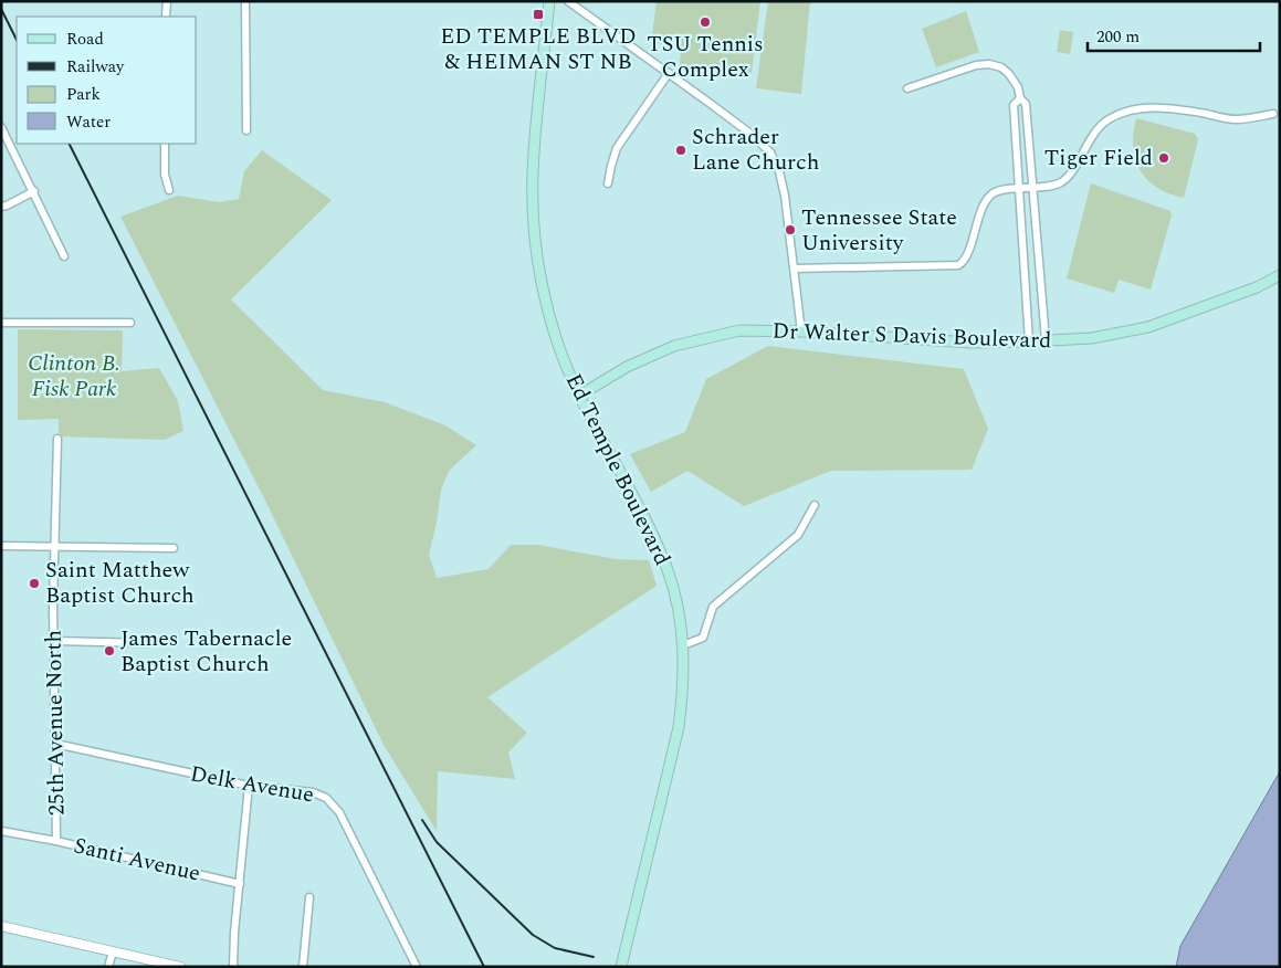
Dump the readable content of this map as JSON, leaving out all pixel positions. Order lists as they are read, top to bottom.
{
  "streets": {
    "main road": ["Dr Walter S Davis Boulevard", "Ed Temple Boulevard"],
    "street": ["25th Avenue North", "Delk Avenue", "Santi Avenue"]
  },
  "crossings": [
    ["Dr Walter S Davis Boulevard", "Ed Temple Boulevard"],
    ["25th Avenue North", "Delk Avenue"],
    ["25th Avenue North", "Santi Avenue"]
  ],
  "parks": ["Clinton B. Fisk Park"],
  "places": {
    "transit": ["ED TEMPLE BLVD & HEIMAN ST NB"],
    "other": [
      "TSU Tennis Complex",
      "Schrader Lane Church",
      "Tiger Field",
      "Tennessee State University",
      "Saint Matthew Baptist Church",
      "James Tabernacle Baptist Church"
    ]
  },
  "legend": [
    "Road",
    "Railway",
    "Park",
    "Water"
  ],
  "scale_bar": "200 m"
}
